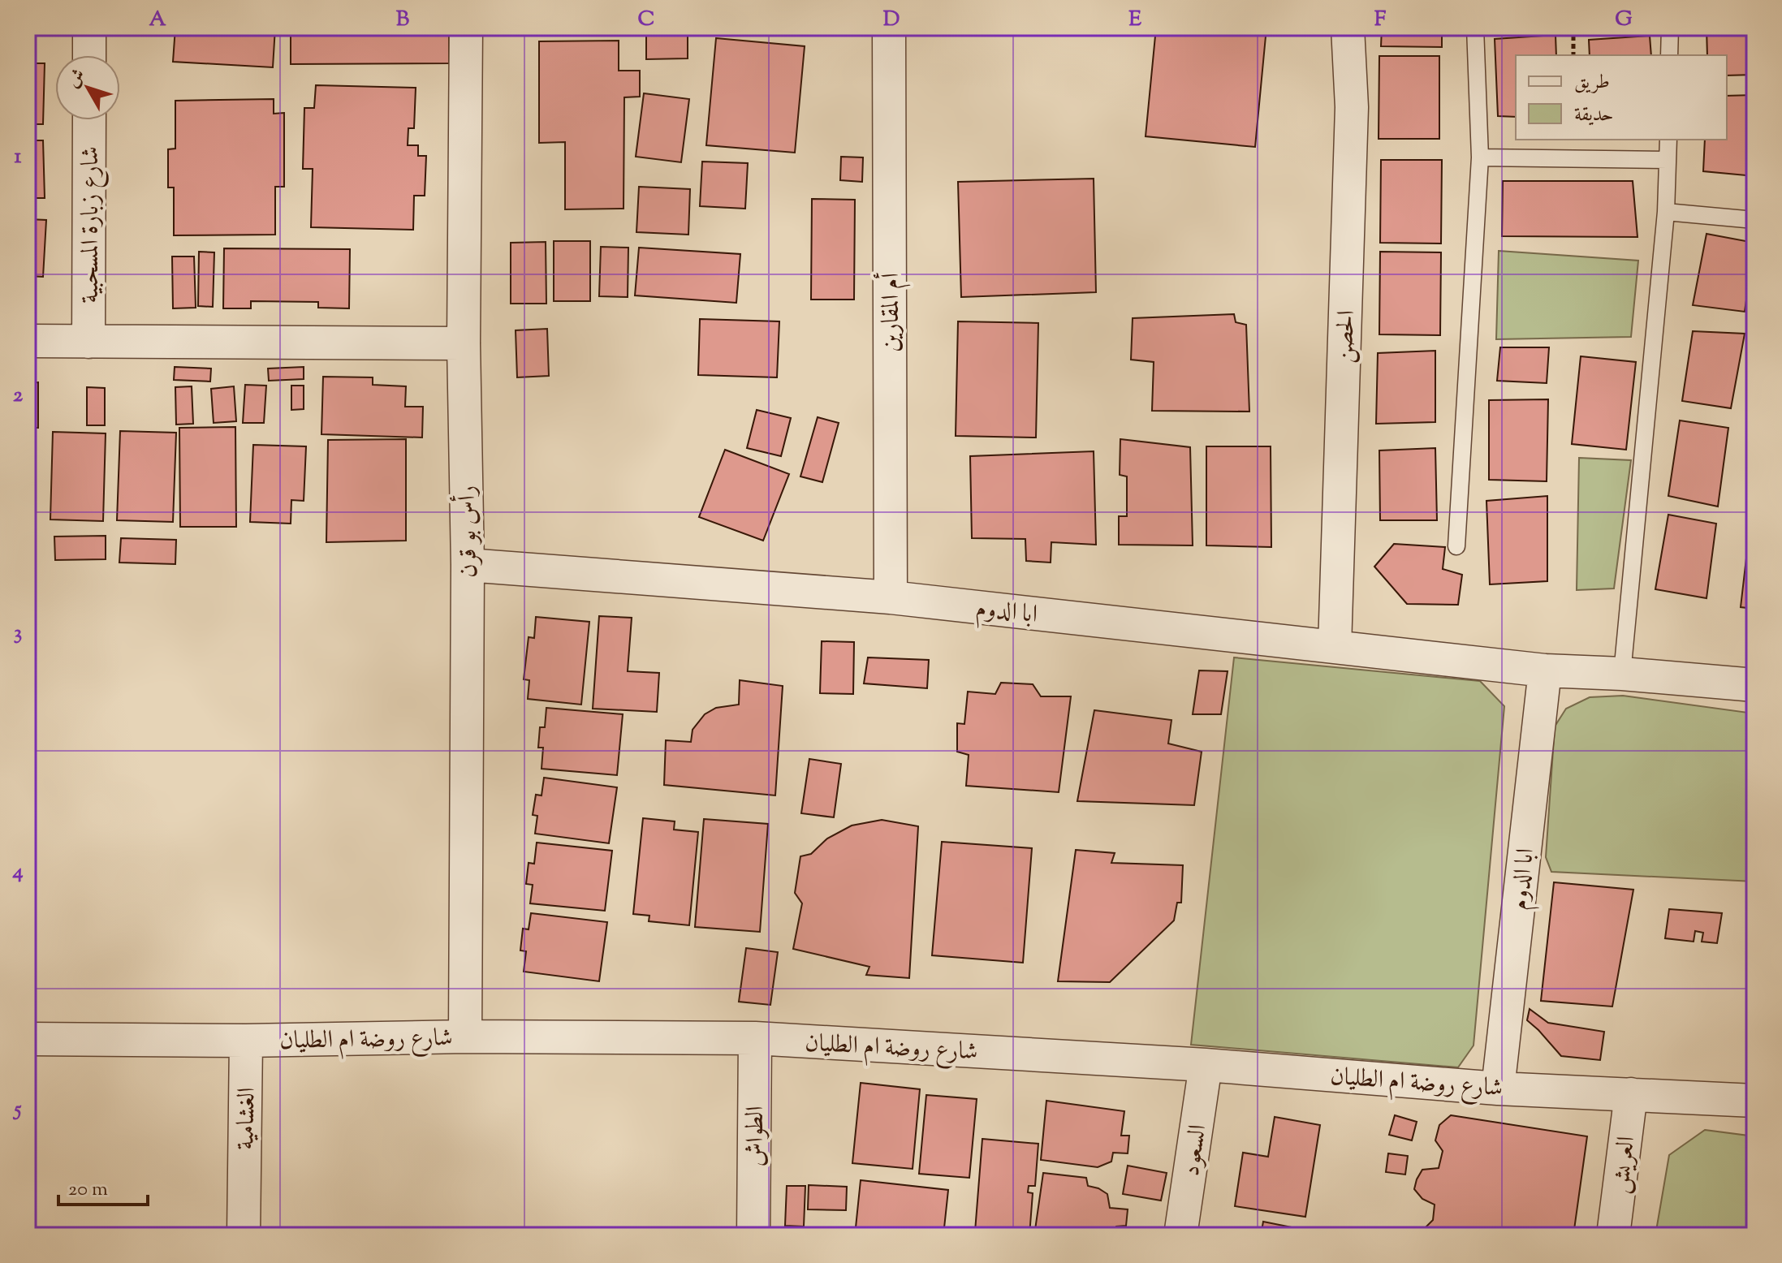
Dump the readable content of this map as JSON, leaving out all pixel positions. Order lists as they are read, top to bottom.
{
  "streets": {
    "street": [
      "شارع زبارة المسحبية",
      "أم المقارين",
      "الحصن",
      "رأس بو قرن",
      "ابا الدوم",
      "شارع روضة ام الطليان",
      "الغشامية",
      "الطواش",
      "السعود",
      "العريش"
    ]
  },
  "crossings": [
    ["أم المقارين", "ابا الدوم"],
    ["الحصن", "ابا الدوم"],
    ["رأس بو قرن", "ابا الدوم"],
    ["رأس بو قرن", "شارع روضة ام الطليان"],
    ["ابا الدوم", "شارع روضة ام الطليان"],
    ["شارع روضة ام الطليان", "الغشامية"],
    ["شارع روضة ام الطليان", "الطواش"],
    ["شارع روضة ام الطليان", "السعود"],
    ["شارع روضة ام الطليان", "العريش"]
  ],
  "legend": ["طريق", "حديقة"],
  "scale_bar": "20 m",
  "north": "top left",
  "grid": {
    "columns": [
      "A",
      "B",
      "C",
      "D",
      "E",
      "F",
      "G"
    ],
    "rows": [
      "1",
      "2",
      "3",
      "4",
      "5"
    ]
  }
}
